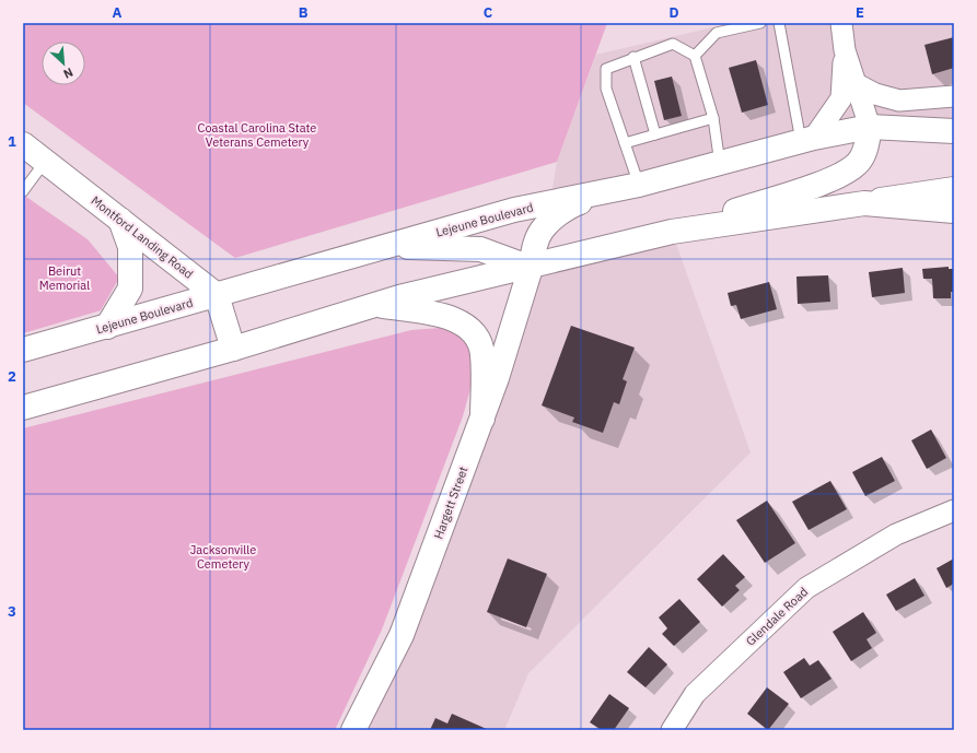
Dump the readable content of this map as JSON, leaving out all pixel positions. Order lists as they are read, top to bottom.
{
  "streets": {
    "main road": ["Lejeune Boulevard", "Montford Landing Road", "Hargett Street"],
    "street": ["Glendale Road"]
  },
  "crossings": [
    ["Lejeune Boulevard", "Montford Landing Road"],
    ["Lejeune Boulevard", "Hargett Street"]
  ],
  "parks": ["Coastal Carolina State Veterans Cemetery", "Beirut Memorial", "Jacksonville Cemetery"],
  "north": "bottom right",
  "grid": {
    "columns": [
      "A",
      "B",
      "C",
      "D",
      "E"
    ],
    "rows": ["1", "2", "3"]
  }
}
